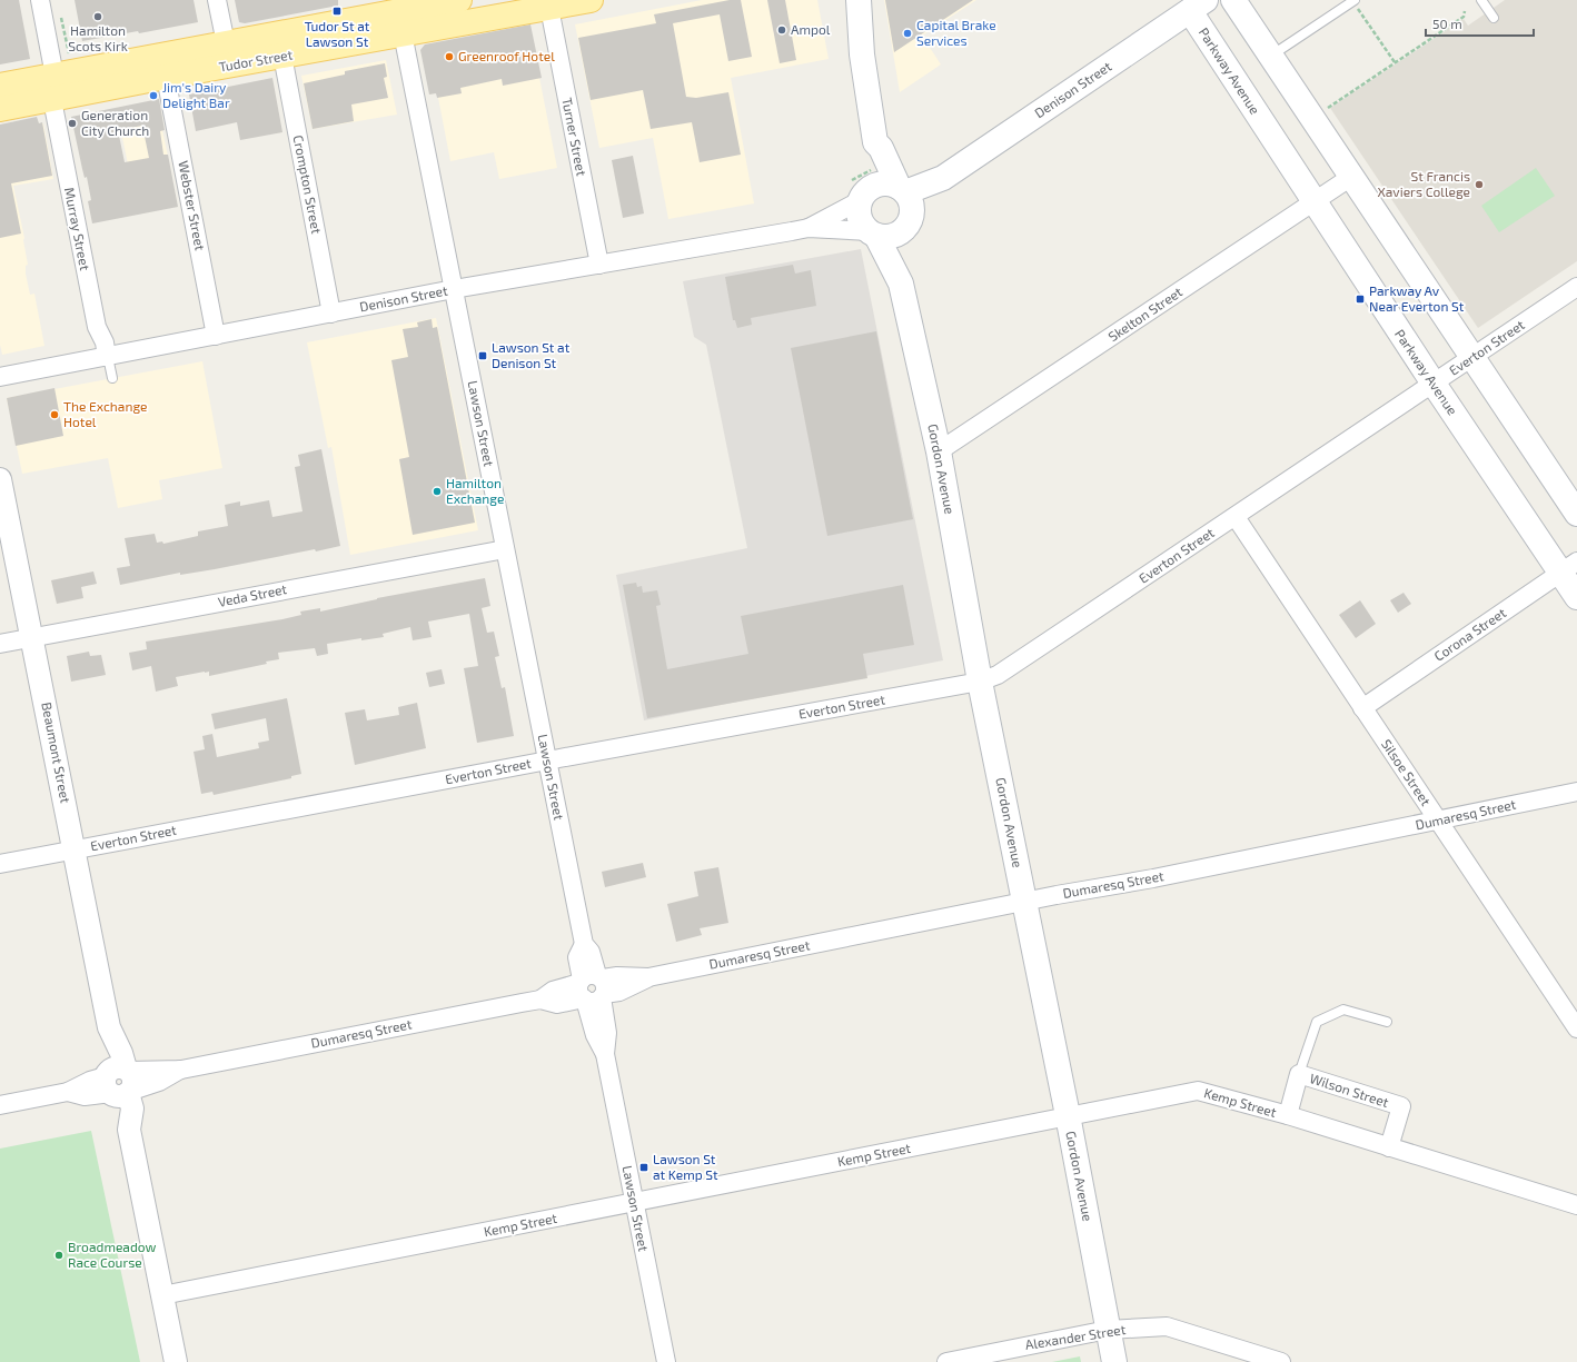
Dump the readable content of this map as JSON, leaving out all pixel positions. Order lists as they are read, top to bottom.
{
  "streets": {
    "main road": [
      "Tudor Street",
      "Parkway Avenue",
      "Denison Street",
      "Gordon Avenue"
    ],
    "street": [
      "Turner Street",
      "Crompton Street",
      "Webster Street",
      "Murray Street",
      "Skelton Street",
      "Everton Street",
      "Lawson Street",
      "Veda Street",
      "Corona Street",
      "Beaumont Street",
      "Silsoe Street",
      "Dumaresq Street",
      "Wilson Street",
      "Kemp Street",
      "Alexander Street"
    ]
  },
  "crossings": [
    ["Tudor Street", "Turner Street"],
    ["Tudor Street", "Crompton Street"],
    ["Tudor Street", "Webster Street"],
    ["Tudor Street", "Murray Street"],
    ["Tudor Street", "Lawson Street"],
    ["Parkway Avenue", "Denison Street"],
    ["Parkway Avenue", "Skelton Street"],
    ["Parkway Avenue", "Everton Street"],
    ["Parkway Avenue", "Corona Street"],
    ["Denison Street", "Turner Street"],
    ["Denison Street", "Crompton Street"],
    ["Denison Street", "Webster Street"],
    ["Denison Street", "Murray Street"],
    ["Denison Street", "Lawson Street"],
    ["Denison Street", "Gordon Avenue"],
    ["Skelton Street", "Gordon Avenue"],
    ["Everton Street", "Lawson Street"],
    ["Everton Street", "Gordon Avenue"],
    ["Everton Street", "Beaumont Street"],
    ["Everton Street", "Silsoe Street"],
    ["Lawson Street", "Veda Street"],
    ["Lawson Street", "Dumaresq Street"],
    ["Lawson Street", "Kemp Street"],
    ["Gordon Avenue", "Dumaresq Street"],
    ["Gordon Avenue", "Kemp Street"],
    ["Gordon Avenue", "Alexander Street"],
    ["Veda Street", "Beaumont Street"],
    ["Corona Street", "Silsoe Street"],
    ["Beaumont Street", "Dumaresq Street"],
    ["Beaumont Street", "Kemp Street"],
    ["Silsoe Street", "Dumaresq Street"],
    ["Wilson Street", "Kemp Street"]
  ],
  "places": {
    "transit": [
      "Tudor St at Lawson St",
      "Parkway Av Near Everton St",
      "Lawson St at Denison St",
      "Lawson St at Kemp St"
    ],
    "other": [
      "Hamilton Scots Kirk",
      "Ampol",
      "Capital Brake Services",
      "Greenroof Hotel",
      "Jim's Dairy Delight Bar",
      "Generation City Church",
      "St Francis Xaviers College",
      "The Exchange Hotel",
      "Hamilton Exchange",
      "Broadmeadow Race Course"
    ]
  },
  "scale_bar": "50 m"
}
